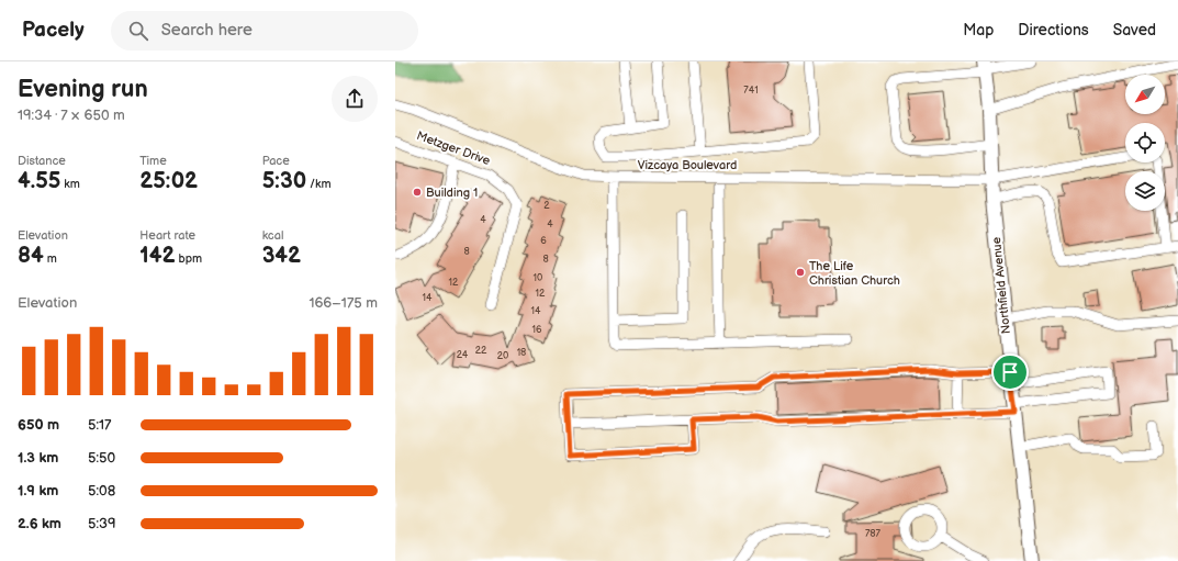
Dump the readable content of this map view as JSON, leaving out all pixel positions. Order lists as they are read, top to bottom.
{
  "streets": {
    "main road": ["Northfield Avenue"],
    "street": ["Metzger Drive", "Vizcaya Boulevard"]
  },
  "crossings": [
    ["Vizcaya Boulevard", "Northfield Avenue"]
  ],
  "places": ["Building 1", "The Life Christian Church"],
  "house_numbers": [
    "741",
    "2",
    "4",
    "4",
    "6",
    "8",
    "8",
    "10",
    "12",
    "12",
    "14",
    "14",
    "16",
    "22",
    "18",
    "24",
    "20",
    "787"
  ],
  "north": "bottom left",
  "page": {
    "header": "Pacely",
    "search": "Search here",
    "nav": ["Map", "Directions", "Saved"],
    "heading": ["Evening run", "19:34 · 7 × 650 m"],
    "stats": [
      ["Distance", "4.55 km"],
      ["Time", "25:02"],
      ["Pace", "5:30 /km"],
      ["Elevation", "84 m"],
      ["Heart rate", "142 bpm"],
      ["kcal", "342"]
    ],
    "chart": ["Elevation", "166–175 m"],
    "list": [
      {
        "name": "650 m",
        "note": "5:17"
      },
      {
        "name": "1.3 km",
        "note": "5:50"
      },
      {
        "name": "1.9 km",
        "note": "5:08"
      },
      {
        "name": "2.6 km",
        "note": "5:39"
      }
    ]
  }
}
